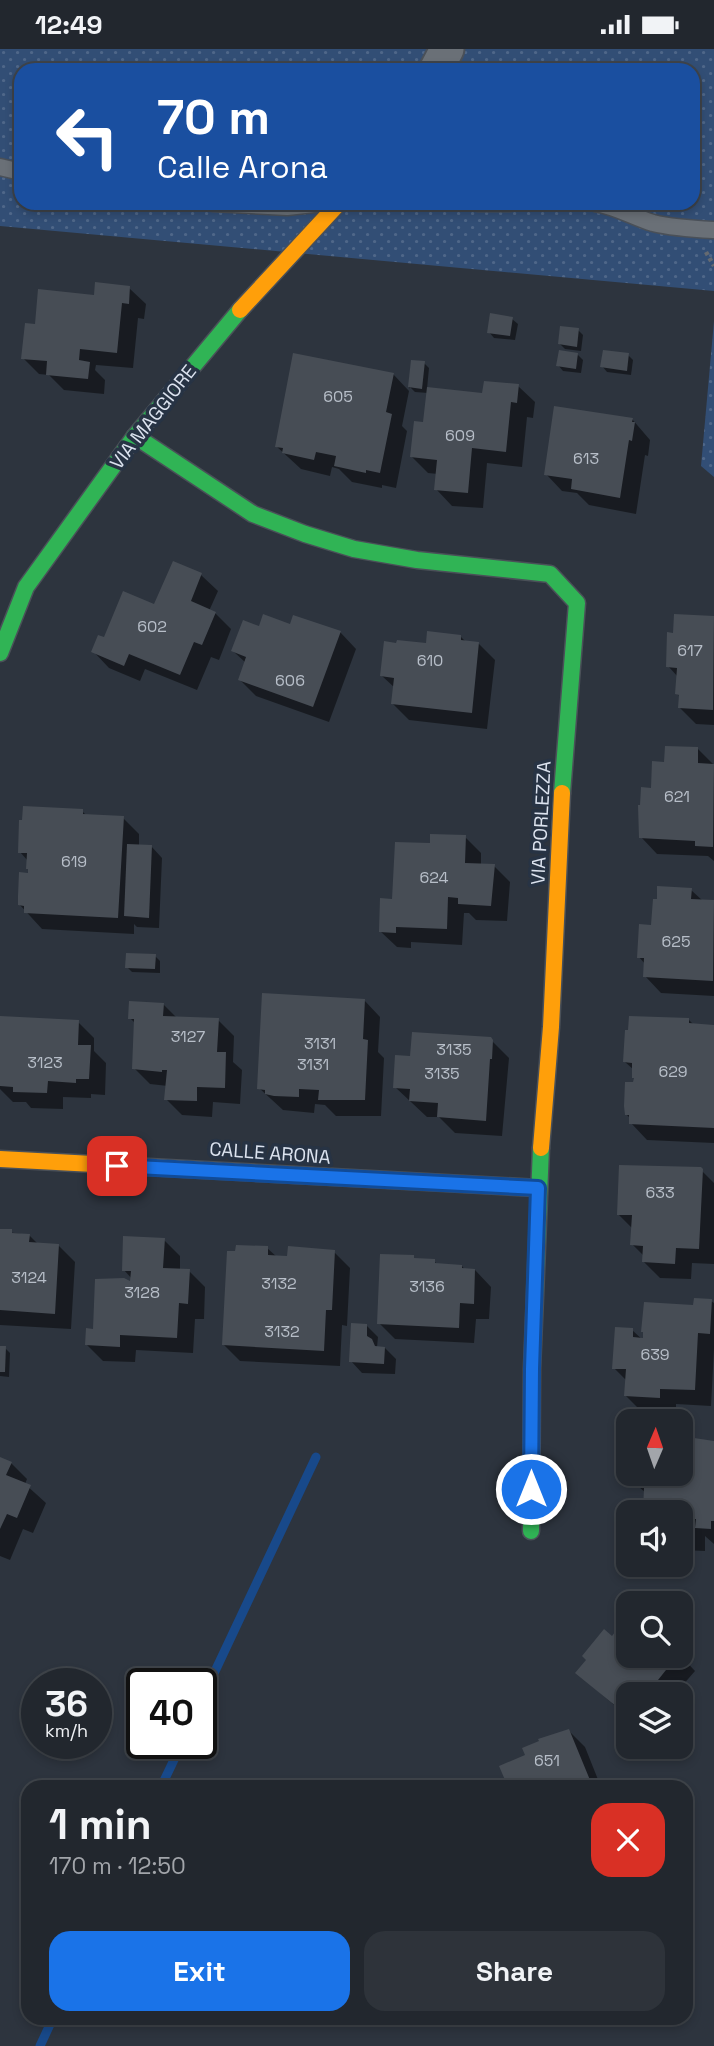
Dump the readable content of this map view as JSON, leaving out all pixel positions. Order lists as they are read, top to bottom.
{
  "streets": {
    "street": ["VIA MAGGIORE", "VIA PORLEZZA", "CALLE ARONA"]
  },
  "crossings": [
    ["VIA MAGGIORE", "VIA PORLEZZA"],
    ["VIA PORLEZZA", "CALLE ARONA"]
  ],
  "house_numbers": [
    "605",
    "609",
    "613",
    "602",
    "617",
    "610",
    "606",
    "621",
    "619",
    "624",
    "625",
    "3127",
    "3131",
    "3135",
    "3123",
    "3131",
    "629",
    "3135",
    "633",
    "3124",
    "3132",
    "3136",
    "3128",
    "3132",
    "639",
    "651"
  ],
  "north": "top",
  "page": {
    "status": "12:49",
    "turn": ["70 m", "Calle Arona"],
    "speed": "36 km/h",
    "limit": "40",
    "heading": ["1 min", "170 m · 12:50"],
    "buttons": ["Exit", "Share"]
  }
}
